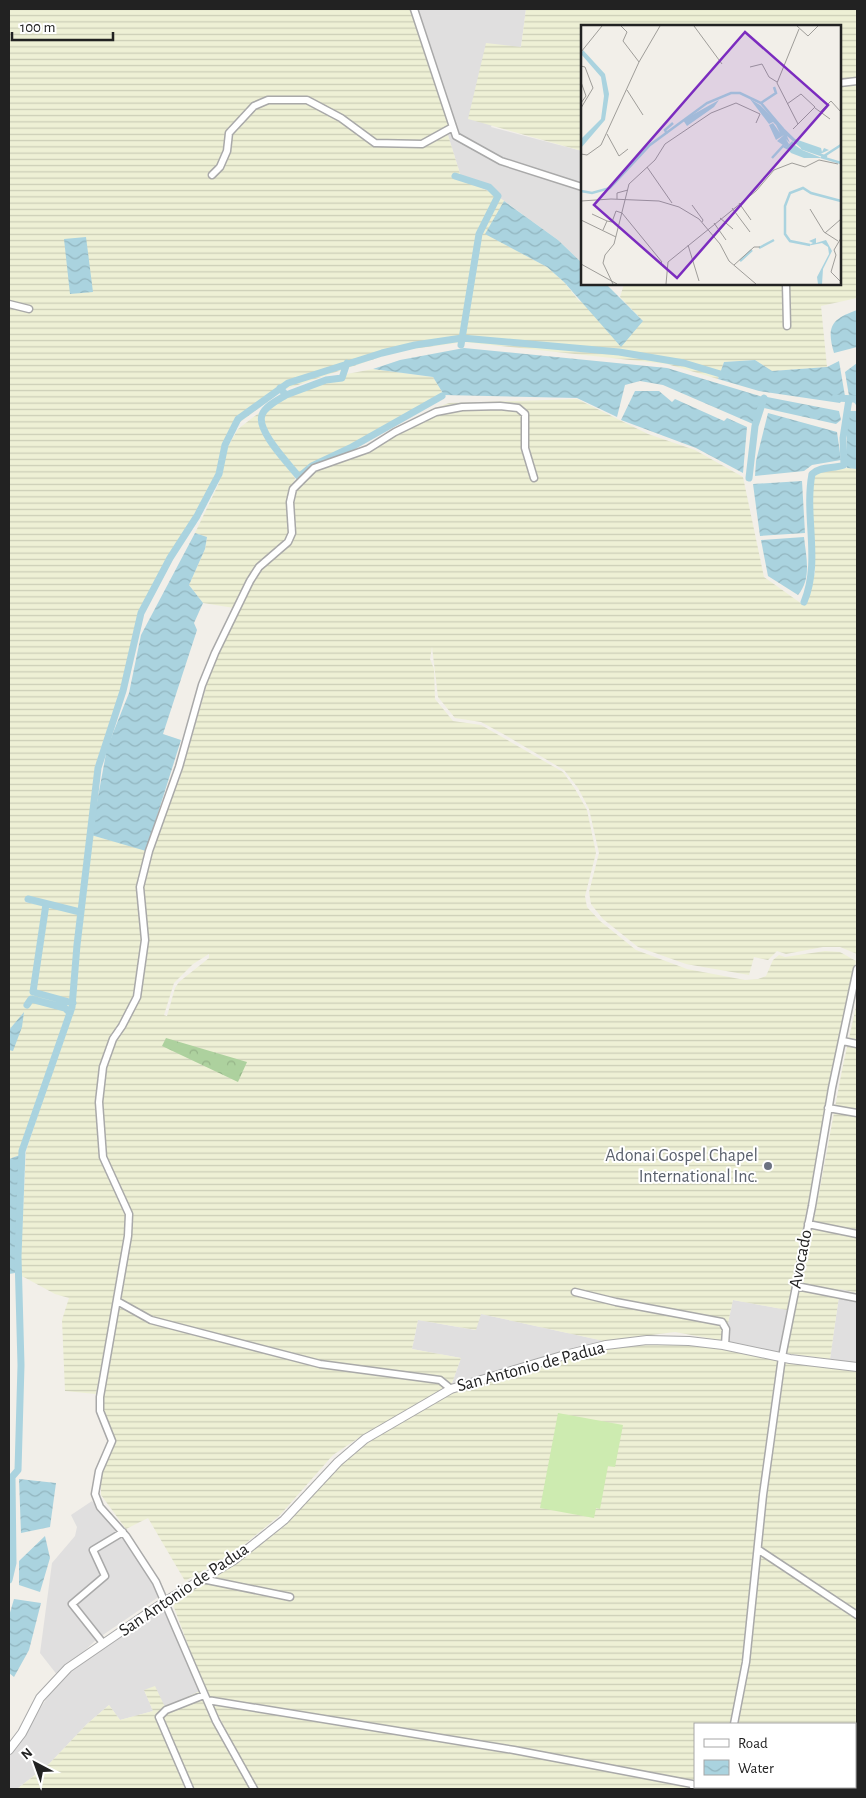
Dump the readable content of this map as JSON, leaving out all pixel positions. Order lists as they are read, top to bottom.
{
  "streets": {
    "street": ["Avocado", "San Antonio de Padua"]
  },
  "crossings": [
    ["Avocado", "San Antonio de Padua"]
  ],
  "places": ["Adonai Gospel Chapel International Inc."],
  "legend": ["Road", "Water"],
  "scale_bar": "100 m",
  "north": "top left"
}
